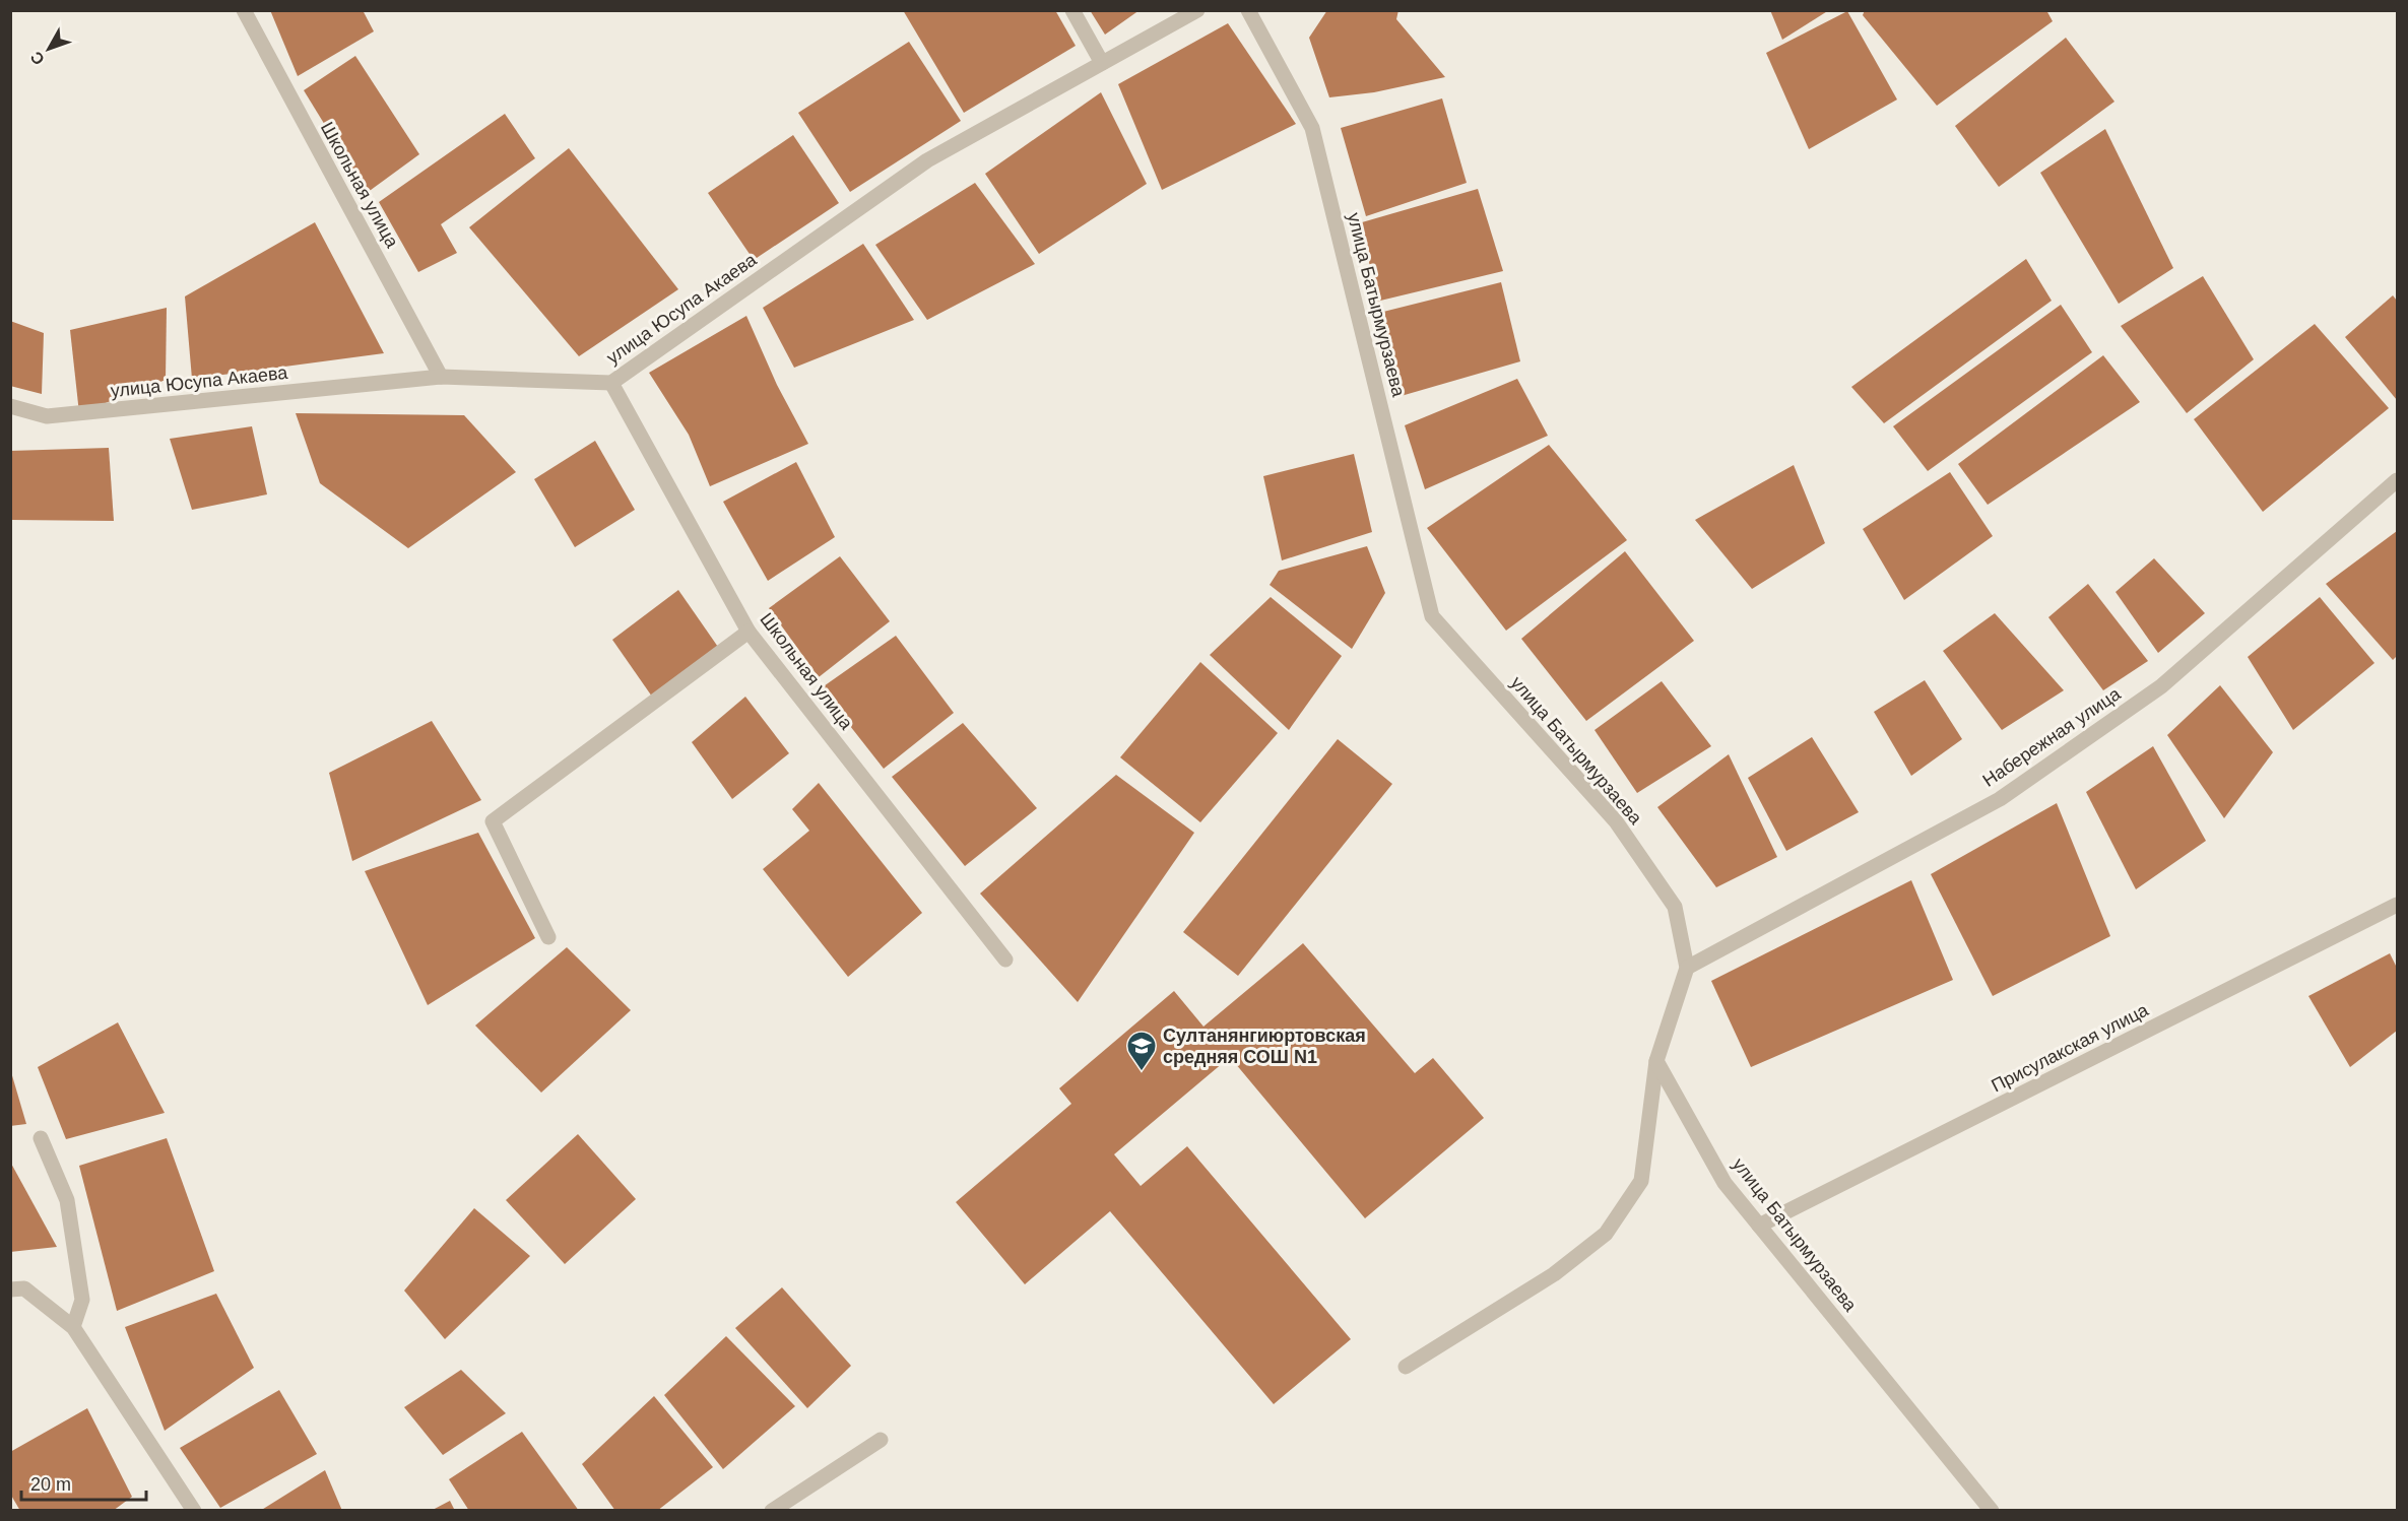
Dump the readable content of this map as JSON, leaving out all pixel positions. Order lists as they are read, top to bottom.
{
  "streets": {
    "street": [
      "Школьная улица",
      "улица Батырмурзаева",
      "улица Юсупа Акаева",
      "Набережная улица",
      "Присулакская улица"
    ]
  },
  "crossings": [
    ["Школьная улица", "улица Юсупа Акаева"],
    ["улица Батырмурзаева", "Набережная улица"],
    ["улица Батырмурзаева", "Присулакская улица"]
  ],
  "places": {
    "school or university": ["Султанянгиюртовская средняя СОШ N1"]
  },
  "scale_bar": "20 m",
  "north": "bottom left"
}
